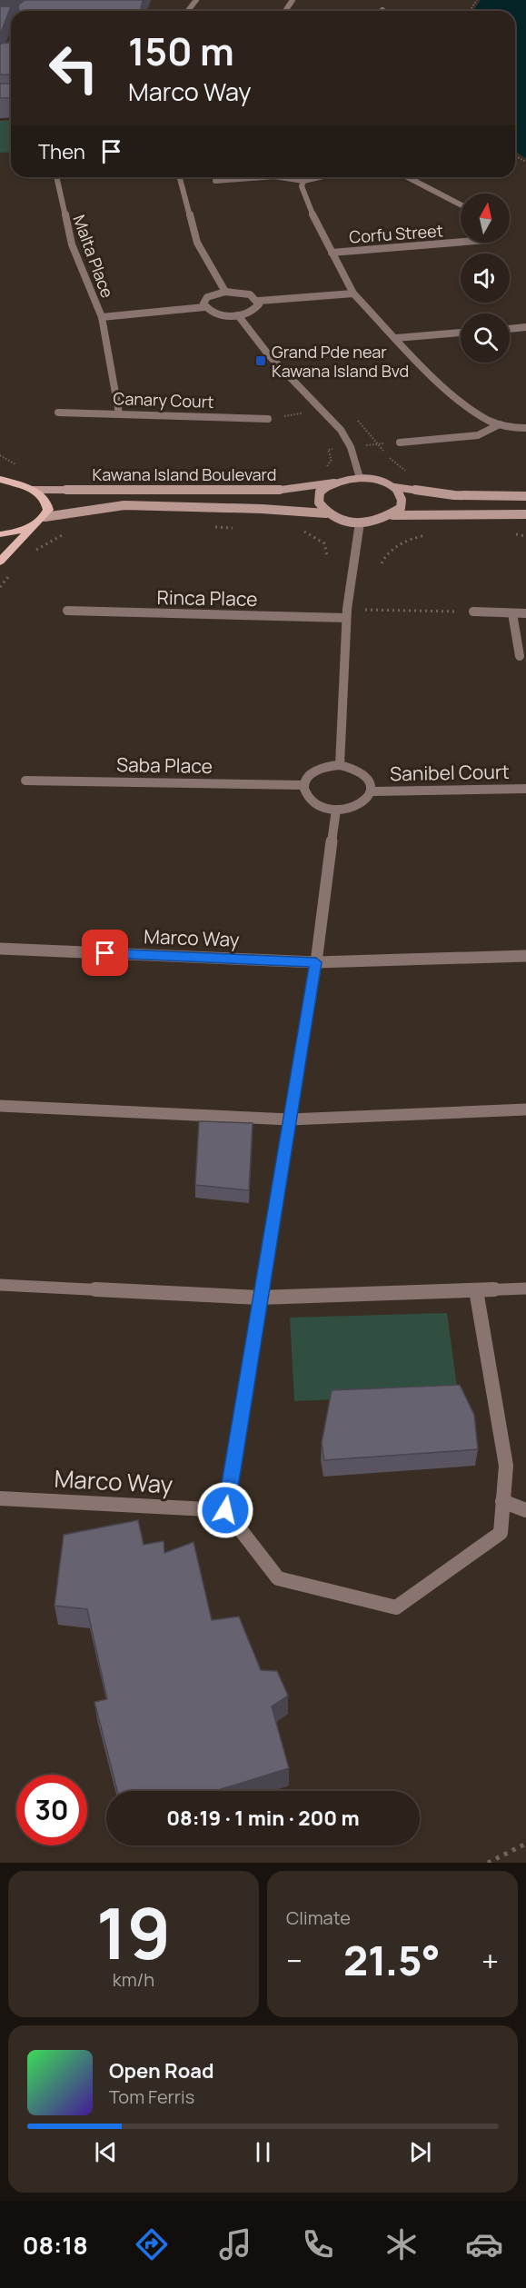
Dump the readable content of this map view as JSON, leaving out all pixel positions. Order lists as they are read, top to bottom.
{
  "streets": {
    "main road": ["Kawana Island Boulevard"],
    "street": [
      "Corfu Street",
      "Malta Place",
      "Canary Court",
      "Rinca Place",
      "Saba Place",
      "Sanibel Court",
      "Marco Way"
    ]
  },
  "crossings": [
    ["Malta Place", "Canary Court"],
    ["Saba Place", "Sanibel Court"]
  ],
  "places": {
    "transit": ["Grand Pde near Kawana Island Bvd"]
  },
  "north": "top",
  "page": {
    "turn": ["150 m", "Marco Way"],
    "then": "Then",
    "limit": "30",
    "trip": "08:19 · 1 min · 200 m",
    "tile": [
      ["19", "km/h"],
      "Climate"
    ],
    "heat": ["−", "21.5°", "+"],
    "song": ["Open Road", "Tom Ferris"],
    "tabs": "08:18"
  }
}
